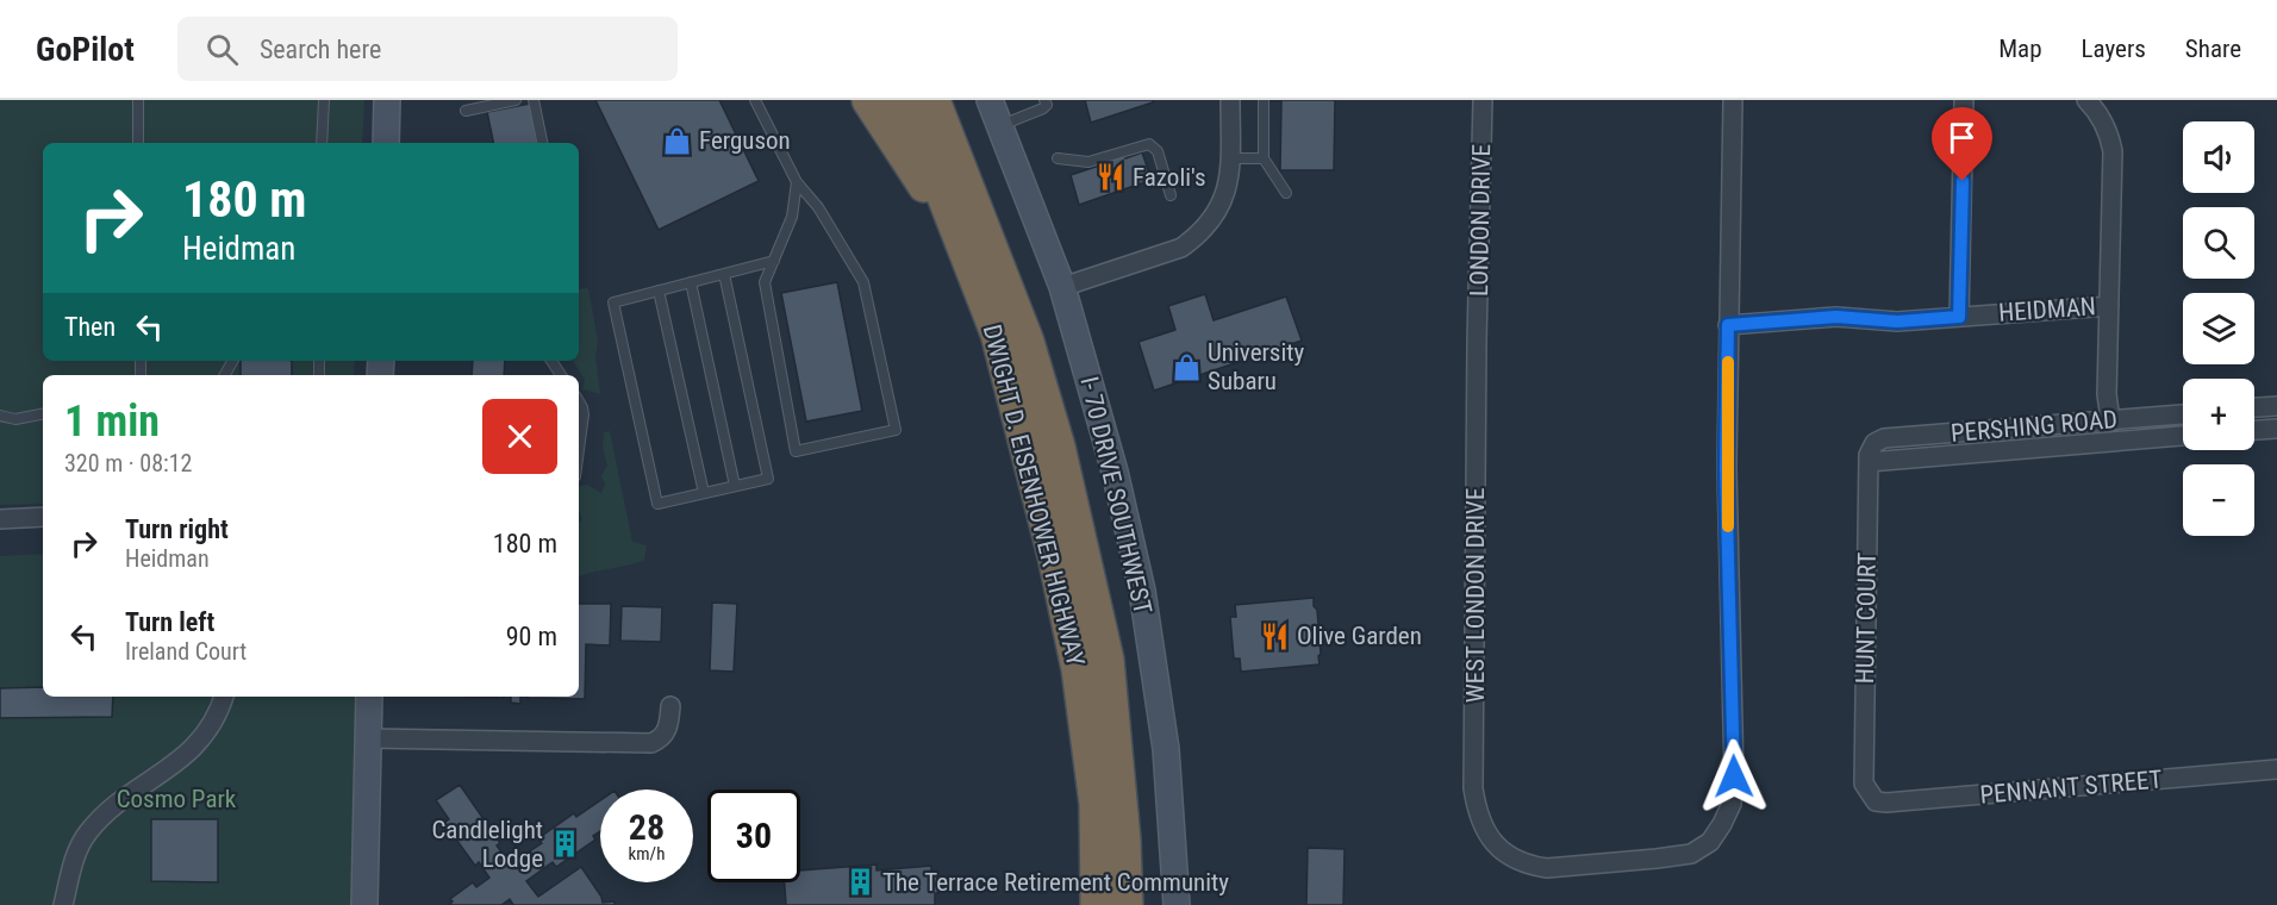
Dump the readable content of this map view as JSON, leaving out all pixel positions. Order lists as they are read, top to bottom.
{
  "streets": {
    "highway": ["DWIGHT D. EISENHOWER HIGHWAY"],
    "street": [
      "LONDON DRIVE",
      "HEIDMAN",
      "PERSHING ROAD",
      "I- 70 DRIVE SOUTHWEST",
      "WEST LONDON DRIVE",
      "HUNT COURT",
      "PENNANT STREET"
    ]
  },
  "crossings": [
    ["LONDON DRIVE", "WEST LONDON DRIVE"],
    ["HEIDMAN", "WEST LONDON DRIVE"],
    ["PERSHING ROAD", "HUNT COURT"],
    ["HUNT COURT", "PENNANT STREET"]
  ],
  "parks": ["Cosmo Park"],
  "places": {
    "shop": ["Ferguson", "University Subaru"],
    "restaurant": ["Fazoli's", "Olive Garden"],
    "building": ["Candlelight Lodge", "The Terrace Retirement Community"]
  },
  "page": {
    "header": "GoPilot",
    "search": "Search here",
    "nav": ["Map", "Layers", "Share"],
    "map_buttons": ["+", "−"],
    "turn": ["180 m", "Heidman"],
    "then": "Then",
    "heading": ["1 min", "320 m · 08:12"],
    "list": [
      {
        "name": "Turn right",
        "note": "Heidman",
        "value": "180 m"
      },
      {
        "name": "Turn left",
        "note": "Ireland Court",
        "value": "90 m"
      }
    ],
    "speed": "28 km/h",
    "limit": "30"
  }
}
